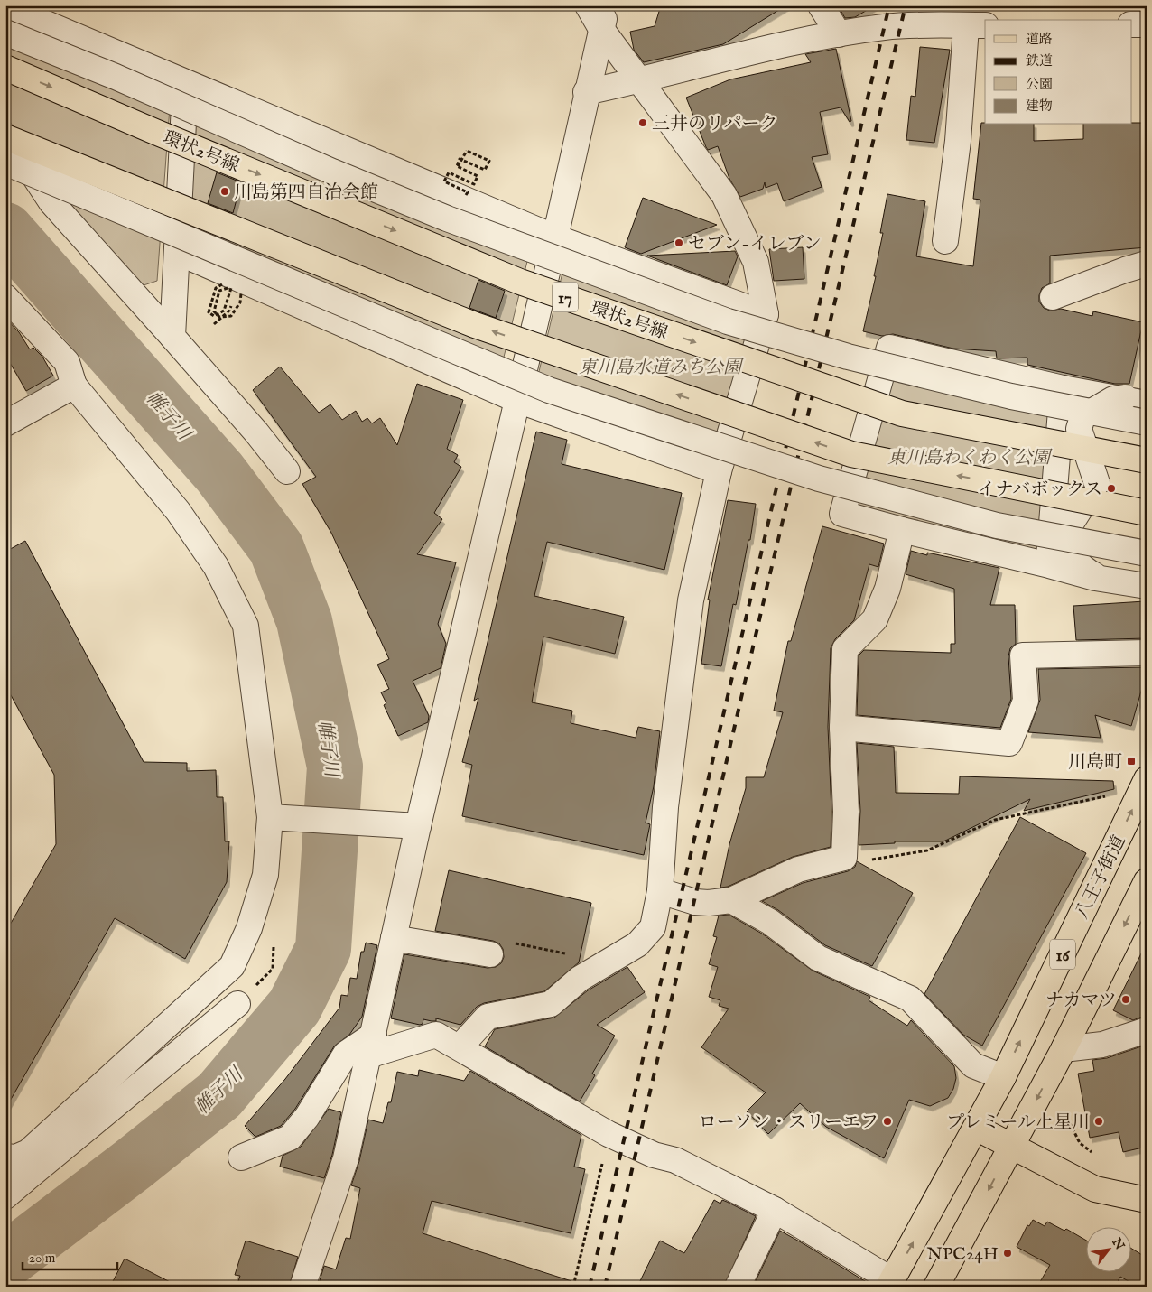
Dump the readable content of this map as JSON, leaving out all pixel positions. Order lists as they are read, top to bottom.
{
  "streets": {
    "main road": [
      "環状2号線",
      "17",
      "八王子街道",
      "16"
    ]
  },
  "water": ["帷子川"],
  "parks": ["東川島水道みち公園", "東川島わくわく公園"],
  "places": {
    "other": [
      "三井のリパーク",
      "川島第四自治会館",
      "セブン-イレブン",
      "イナバボックス",
      "ナカマツ",
      "ローソン・スリーエフ",
      "プレミール上星川",
      "NPC24H"
    ],
    "transit": ["川島町"]
  },
  "legend": [
    "道路",
    "鉄道",
    "公園",
    "建物"
  ],
  "scale_bar": "20 m",
  "north": "top right"
}
